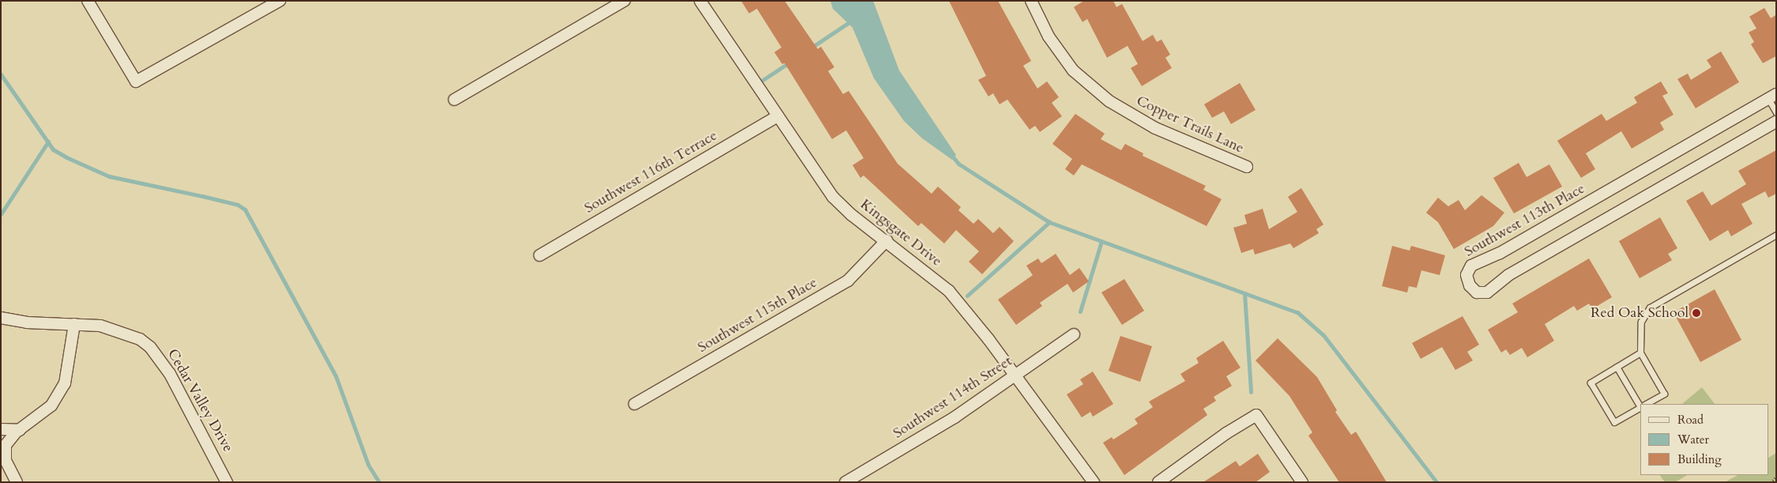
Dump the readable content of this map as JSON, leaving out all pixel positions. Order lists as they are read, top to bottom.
{
  "streets": {
    "street": [
      "Copper Trails Lane",
      "Southwest 116th Terrace",
      "Southwest 113th Place",
      "Kingsgate Drive",
      "Southwest 115th Place",
      "Southwest 114th Street",
      "Cedar Valley Drive"
    ]
  },
  "crossings": [
    ["Southwest 116th Terrace", "Kingsgate Drive"],
    ["Kingsgate Drive", "Southwest 115th Place"],
    ["Kingsgate Drive", "Southwest 114th Street"]
  ],
  "places": ["Red Oak School"],
  "legend": ["Road", "Water", "Building"]
}
